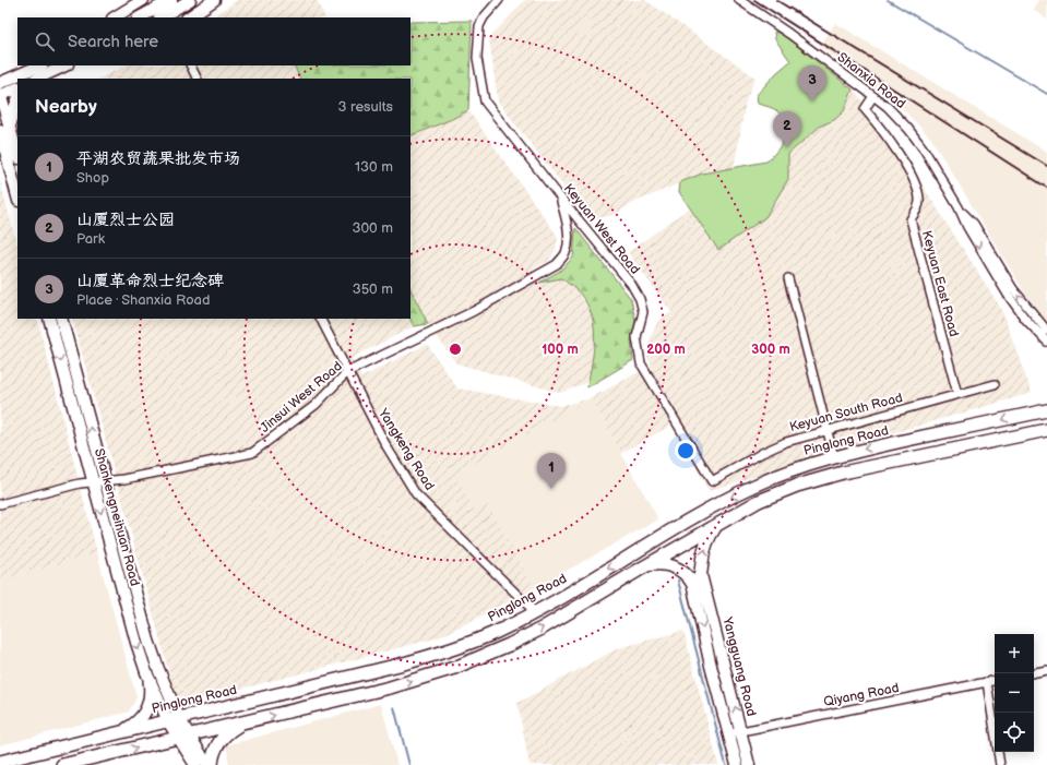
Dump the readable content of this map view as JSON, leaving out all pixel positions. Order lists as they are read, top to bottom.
{
  "streets": {
    "main road": ["Pinglong Road"],
    "street": [
      "Shanxia Road",
      "Keyuan West Road",
      "Keyuan East Road",
      "Jinsui West Road",
      "Keyuan South Road",
      "Yangkeng Road",
      "Shankengneihuan Road",
      "Yangguang Road",
      "Qiyang Road"
    ]
  },
  "crossings": [
    ["Shanxia Road", "Keyuan East Road"],
    ["Keyuan West Road", "Jinsui West Road"],
    ["Keyuan West Road", "Keyuan South Road"],
    ["Keyuan East Road", "Keyuan South Road"],
    ["Jinsui West Road", "Yangkeng Road"],
    ["Jinsui West Road", "Shankengneihuan Road"],
    ["Pinglong Road", "Yangkeng Road"],
    ["Pinglong Road", "Shankengneihuan Road"],
    ["Yangguang Road", "Qiyang Road"]
  ],
  "page": {
    "search": "Search here",
    "pins": ["3", "2", "1"],
    "heading": ["Nearby", "3 results"],
    "list": [
      {
        "mark": "1",
        "name": "平湖农贸蔬果批发市场",
        "note": "Shop",
        "value": "130 m"
      },
      {
        "mark": "2",
        "name": "山厦烈士公园",
        "note": "Park",
        "value": "300 m"
      },
      {
        "mark": "3",
        "name": "山厦革命烈士纪念碑",
        "note": "Place · Shanxia Road",
        "value": "350 m"
      }
    ],
    "map_buttons": ["+", "−"]
  },
  "rings": ["100 m", "200 m", "300 m"]
}
